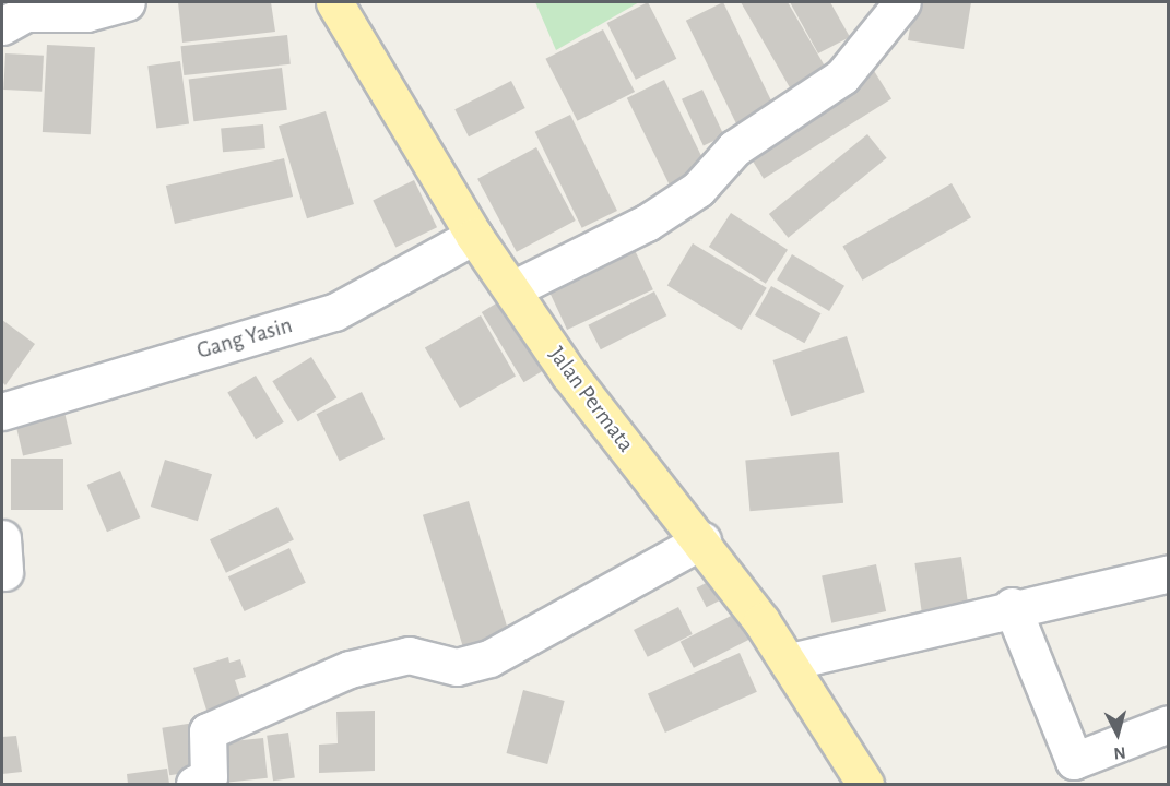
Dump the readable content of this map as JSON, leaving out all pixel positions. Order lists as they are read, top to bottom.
{
  "streets": {
    "main road": ["Jalan Permata"],
    "street": ["Gang Yasin"]
  },
  "crossings": [
    ["Gang Yasin", "Jalan Permata"]
  ],
  "north": "bottom"
}
